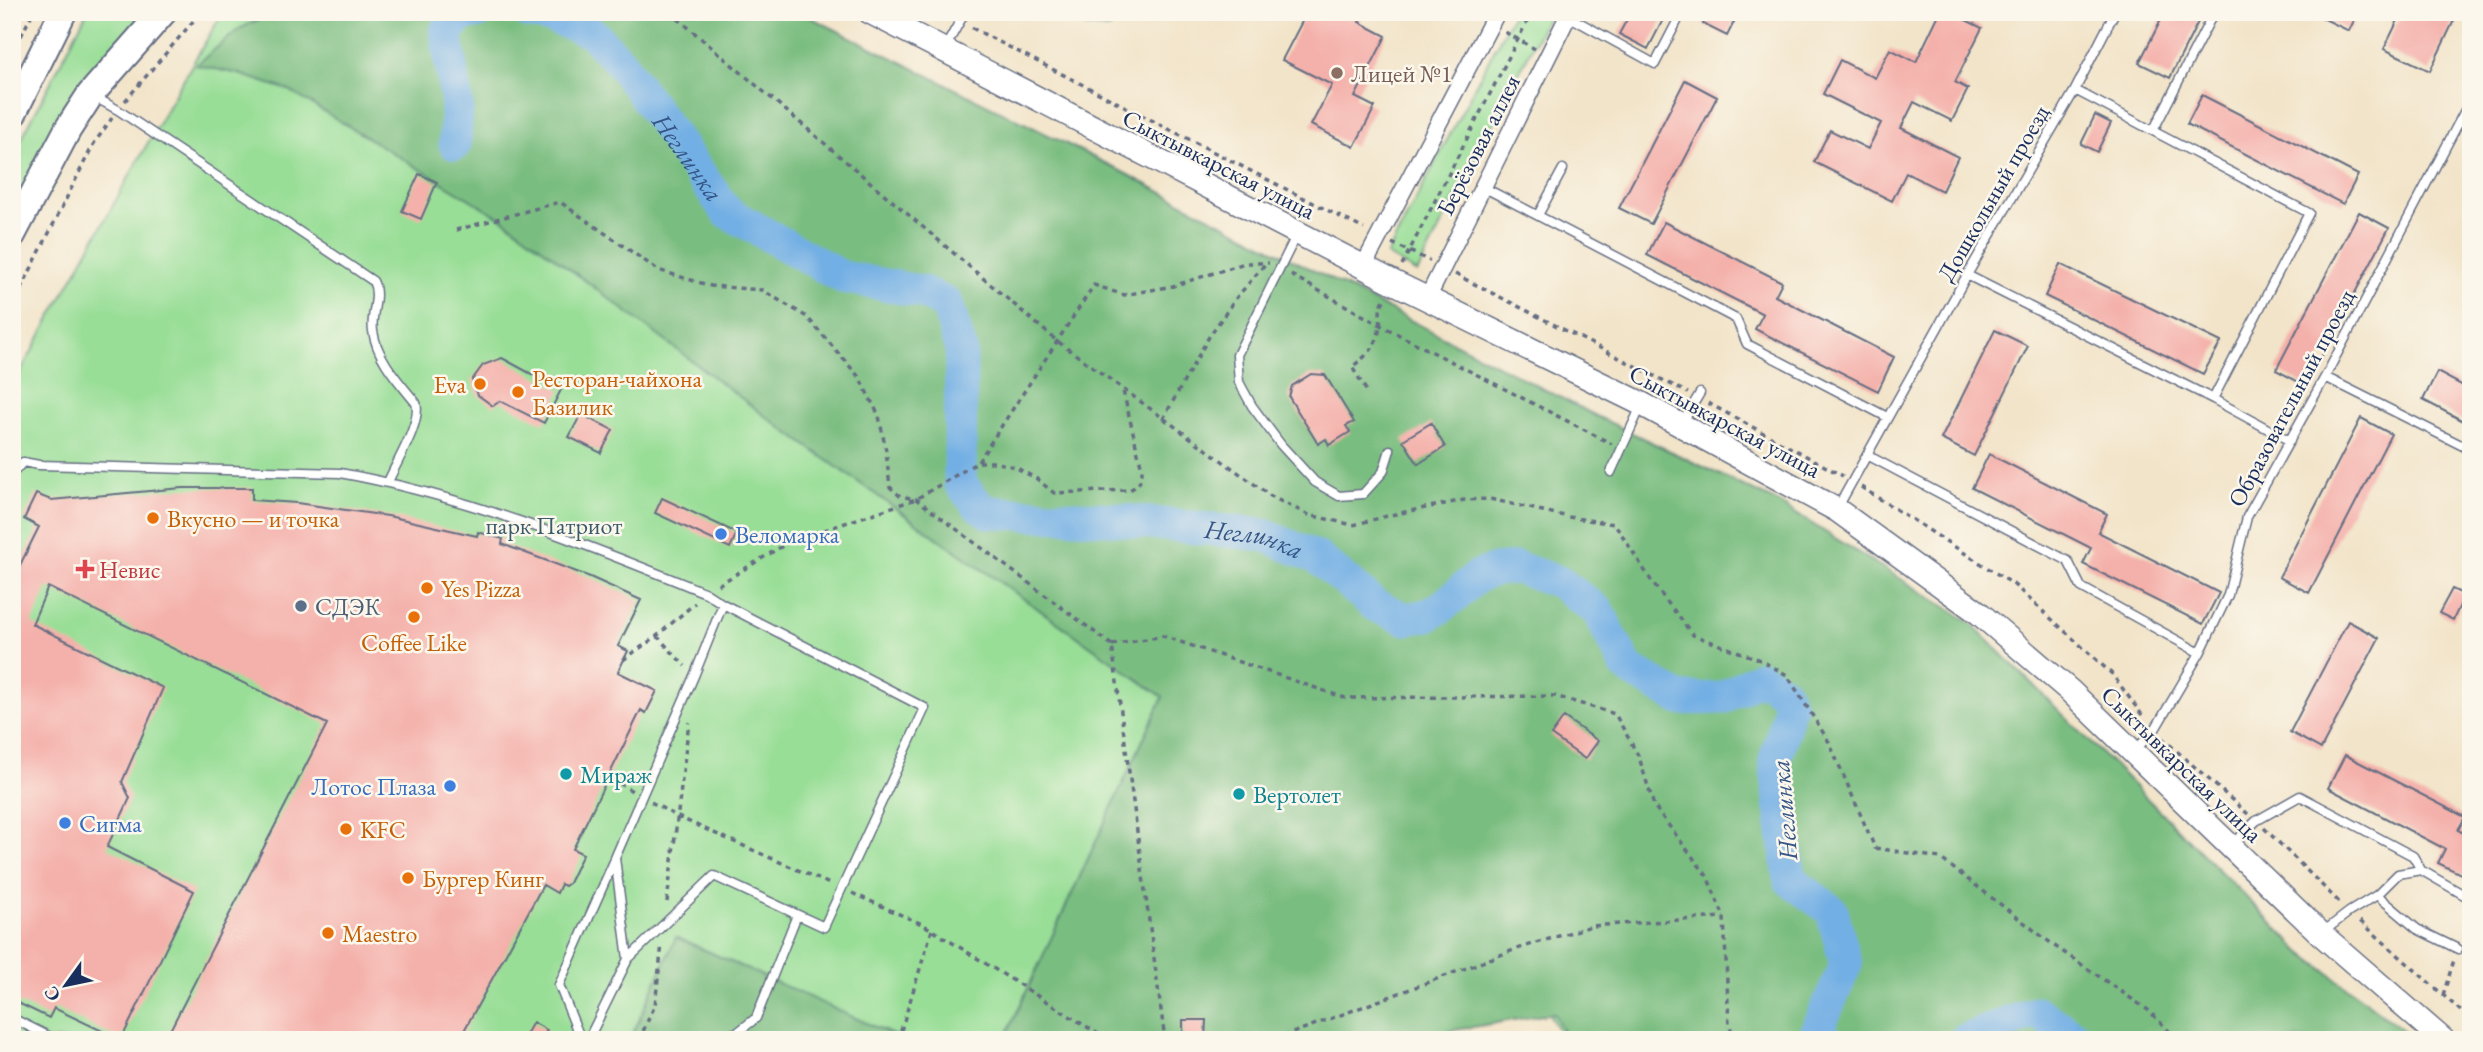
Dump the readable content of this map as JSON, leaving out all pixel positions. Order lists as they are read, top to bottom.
{
  "streets": {
    "street": ["Берёзовая аллея", "Сыктывкарская улица"],
    "lane": ["Дошкольный проезд", "Образовательный проезд"]
  },
  "crossings": [
    ["Берёзовая аллея", "Сыктывкарская улица"],
    ["Сыктывкарская улица", "Дошкольный проезд"],
    ["Сыктывкарская улица", "Образовательный проезд"]
  ],
  "water": ["Неглинка"],
  "parks": ["парк Патриот"],
  "places": {
    "other": [
      "Лицей №1",
      "Eva",
      "Ресторан-чайхона Базилик",
      "Вкусно — и точка",
      "Веломарка",
      "Yes Pizza",
      "СДЭК",
      "Coffee Like",
      "Мираж",
      "Лотос Плаза",
      "Вертолет",
      "Сигма",
      "KFC",
      "Бургер Кинг",
      "Maestro"
    ],
    "health": ["Невис"]
  },
  "north": "bottom left"
}
